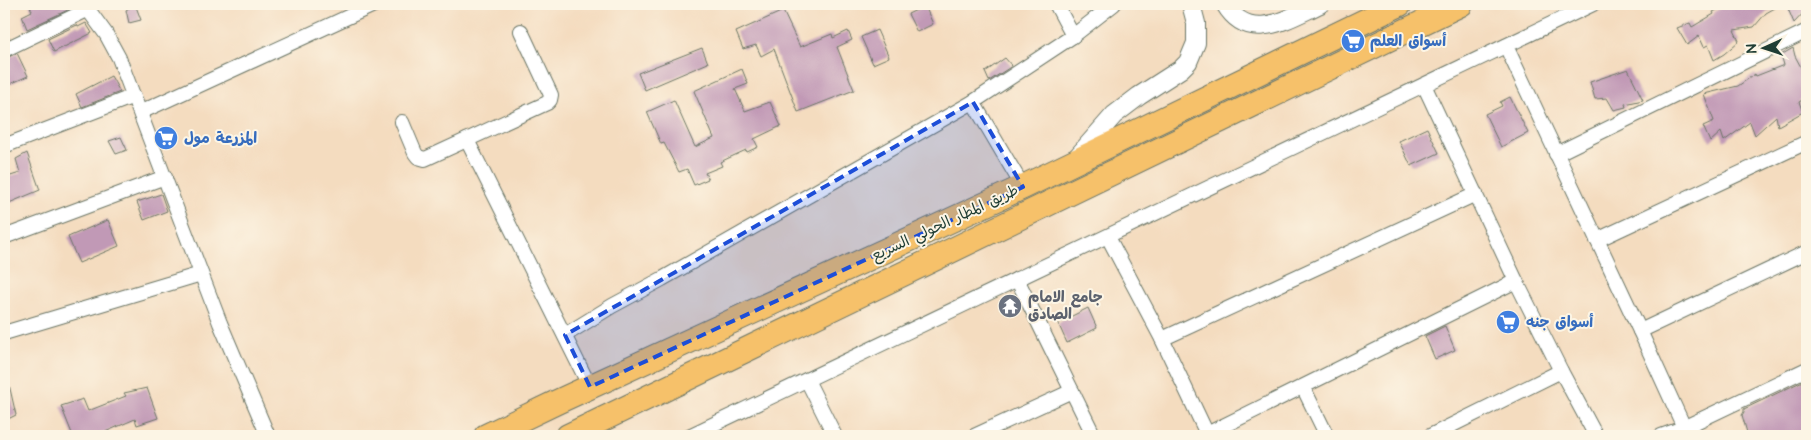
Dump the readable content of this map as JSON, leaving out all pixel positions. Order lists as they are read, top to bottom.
{
  "streets": {
    "highway": ["طريق المطار الحولي السريع"]
  },
  "places": {
    "supermarket": ["أسواق العلم", "المزرعة مول", "أسواق جنه"],
    "temple": ["جامع الامام الصادق"]
  },
  "north": "left"
}
